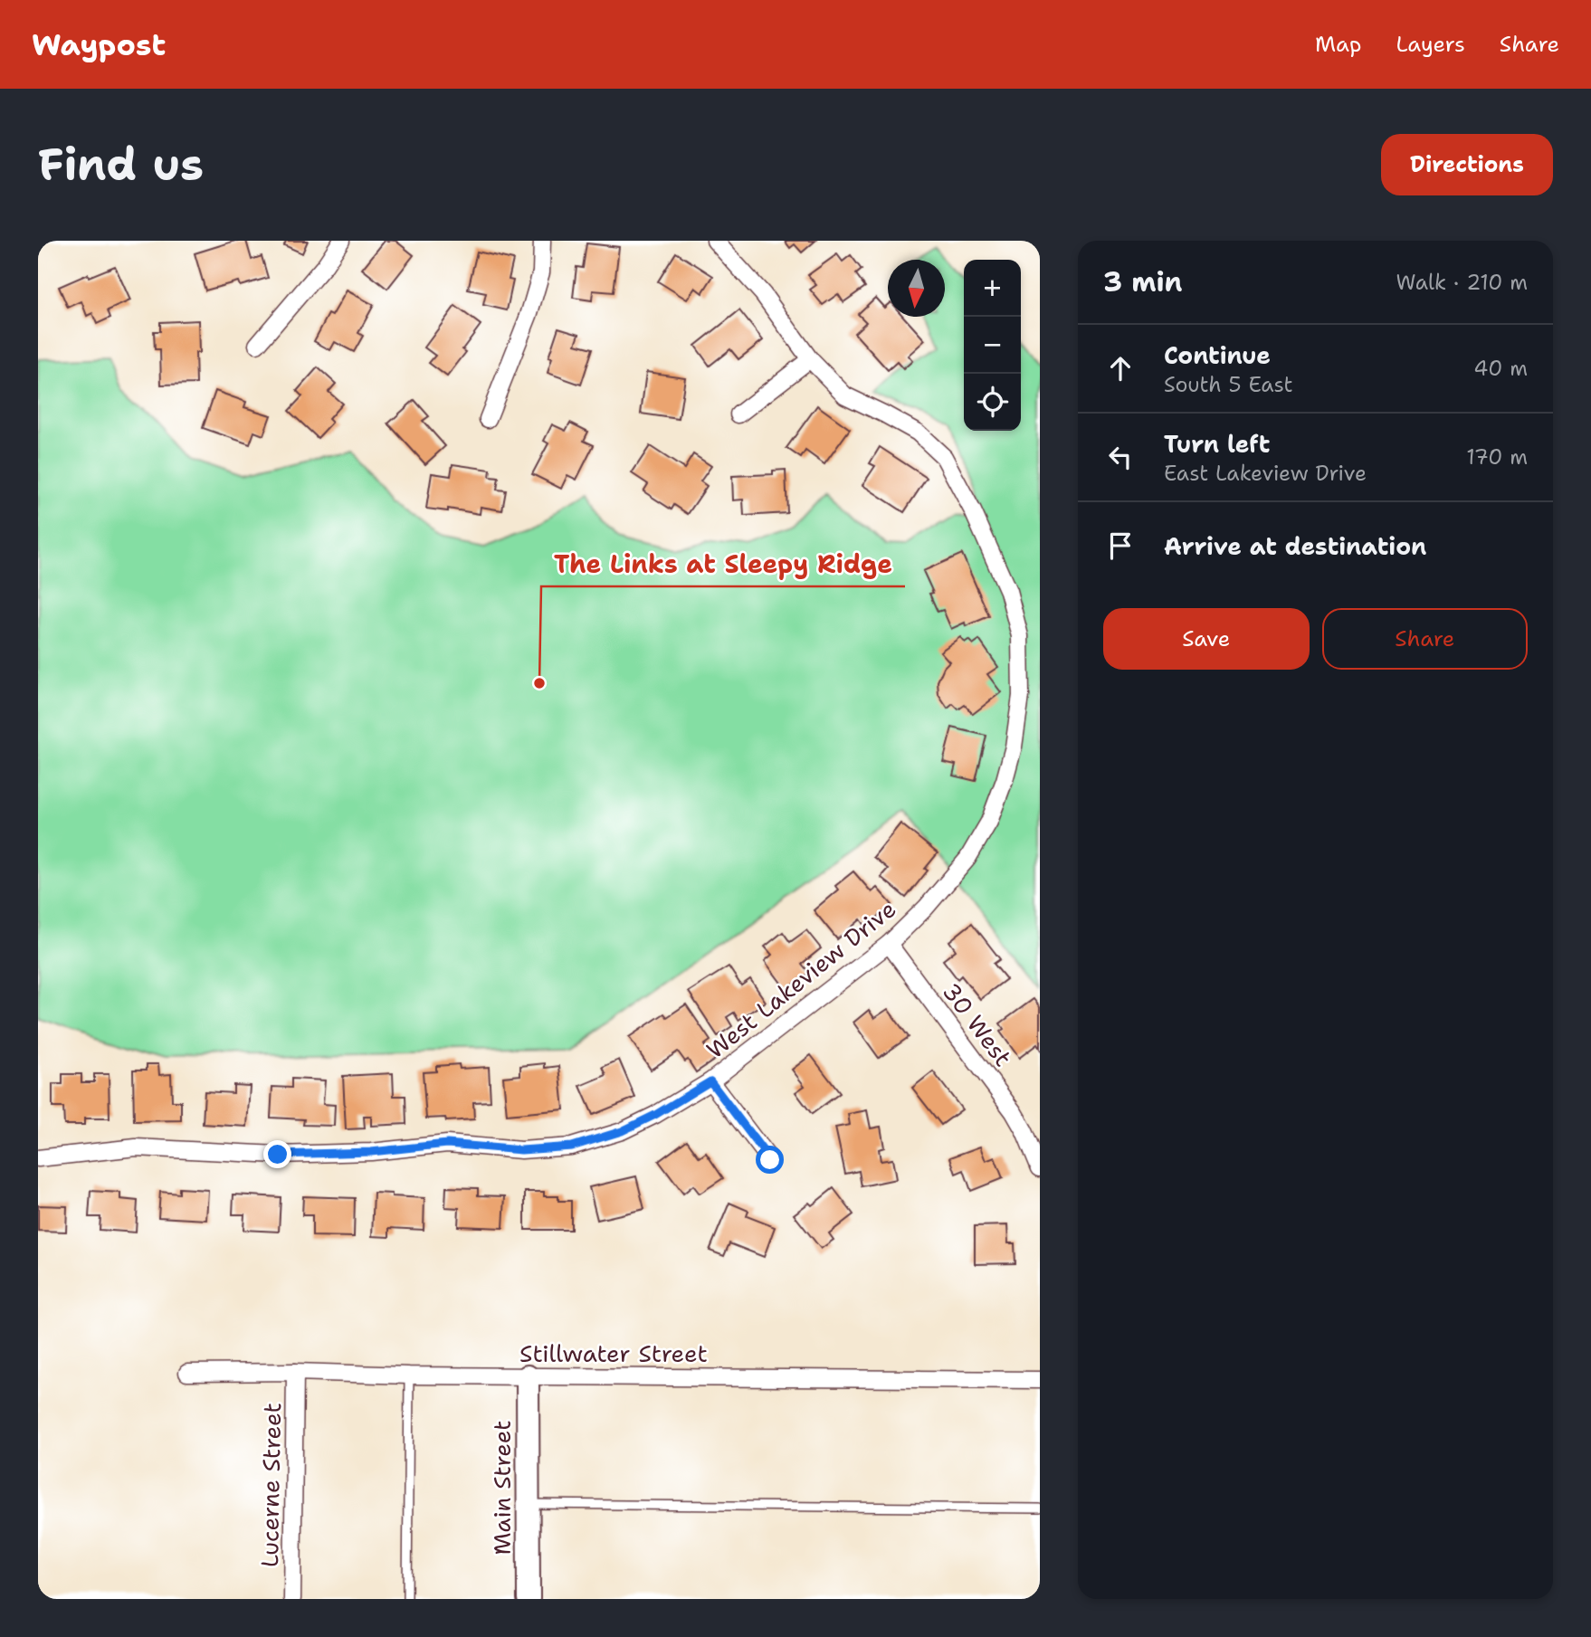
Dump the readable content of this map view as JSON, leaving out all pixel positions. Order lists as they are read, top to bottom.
{
  "streets": {
    "street": [
      "West Lakeview Drive",
      "30 West",
      "Stillwater Street",
      "Lucerne Street",
      "Main Street"
    ]
  },
  "crossings": [
    ["West Lakeview Drive", "30 West"],
    ["Stillwater Street", "Lucerne Street"],
    ["Stillwater Street", "Main Street"]
  ],
  "places": ["The Links at Sleepy Ridge"],
  "north": "bottom",
  "page": {
    "header": "Waypost",
    "nav": ["Map", "Layers", "Share"],
    "buttons": [
      "Directions",
      ["Save", "Share"]
    ],
    "title": "Find us",
    "heading": ["3 min", "Walk · 210 m"],
    "map_buttons": ["+", "−"],
    "list": [
      ["Continue", "South 5 East", "40 m"],
      ["Turn left", "East Lakeview Drive", "170 m"],
      "Arrive at destination"
    ]
  }
}
